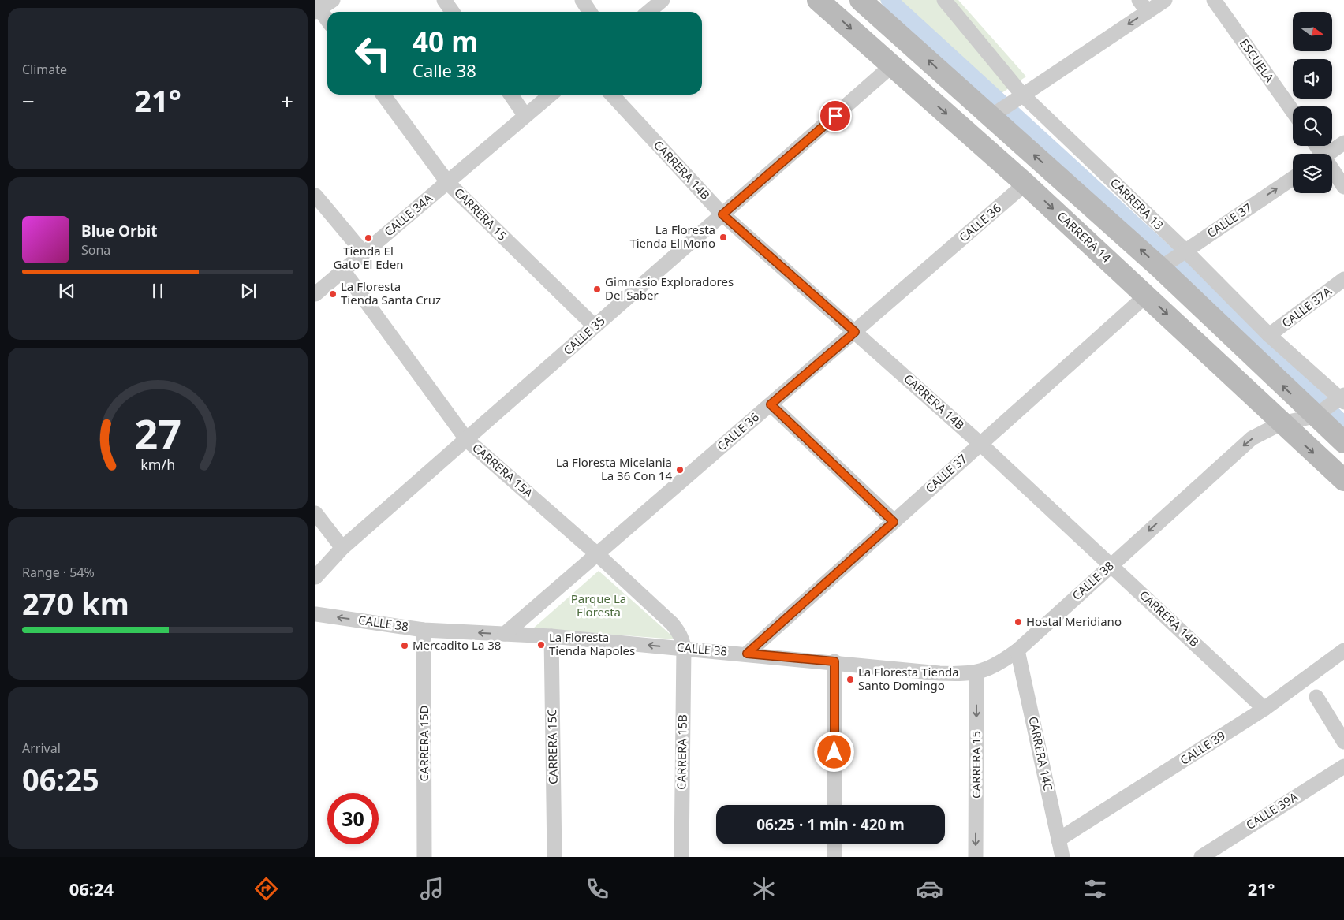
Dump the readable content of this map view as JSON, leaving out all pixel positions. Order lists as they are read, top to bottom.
{
  "streets": {
    "main road": ["CARRERA 14"],
    "street": [
      "ESCUELA",
      "CARRERA 14B",
      "CARRERA 13",
      "CARRERA 15",
      "CALLE 34A",
      "CALLE 37",
      "CALLE 36",
      "CALLE 37A",
      "CALLE 35",
      "CARRERA 15A",
      "CALLE 38",
      "CARRERA 15D",
      "CARRERA 15C",
      "CALLE 39",
      "CARRERA 15B",
      "CARRERA 14C",
      "CALLE 39A"
    ]
  },
  "crossings": [
    ["CARRERA 14B", "CALLE 37"],
    ["CARRERA 14B", "CALLE 36"],
    ["CARRERA 14B", "CALLE 35"],
    ["CARRERA 14B", "CALLE 38"],
    ["CARRERA 14B", "CALLE 39"],
    ["CARRERA 13", "CALLE 37"],
    ["CARRERA 13", "CALLE 37A"],
    ["CARRERA 13", "CALLE 38"],
    ["CARRERA 15", "CALLE 34A"],
    ["CARRERA 15", "CALLE 35"],
    ["CARRERA 15", "CALLE 38"],
    ["CALLE 34A", "CARRERA 15A"],
    ["CALLE 37", "CARRERA 14"],
    ["CALLE 37", "CALLE 38"],
    ["CALLE 36", "CARRERA 14"],
    ["CALLE 36", "CARRERA 15A"],
    ["CALLE 36", "CALLE 38"],
    ["CARRERA 14", "CALLE 35"],
    ["CARRERA 14", "CALLE 38"],
    ["CALLE 35", "CARRERA 15A"],
    ["CARRERA 15A", "CALLE 38"],
    ["CARRERA 15A", "CARRERA 15B"],
    ["CALLE 38", "CARRERA 15D"],
    ["CALLE 38", "CARRERA 15C"],
    ["CALLE 38", "CARRERA 15B"],
    ["CALLE 38", "CARRERA 14C"],
    ["CALLE 39", "CARRERA 14C"]
  ],
  "one_way": ["CARRERA 15", "CALLE 38"],
  "parks": ["Parque La Floresta"],
  "places": [
    "La Floresta Tienda El Mono",
    "Tienda El Gato El Eden",
    "Gimnasio Exploradores Del Saber",
    "La Floresta Tienda Santa Cruz",
    "La Floresta Micelania La 36 Con 14",
    "Hostal Meridiano",
    "La Floresta Tienda Napoles",
    "Mercadito La 38",
    "La Floresta Tienda Santo Domingo"
  ],
  "north": "right",
  "page": {
    "tile": [
      "Climate",
      ["Range · 54%", "270 km"],
      ["Arrival", "06:25"]
    ],
    "turn": ["40 m", "Calle 38"],
    "heat": ["−", "21°", "+"],
    "song": ["Blue Orbit", "Sona"],
    "limit": "30",
    "trip": "06:25 · 1 min · 420 m",
    "tabs": ["06:24", "21°"],
    "gauge": ["27", "km/h"]
  }
}
